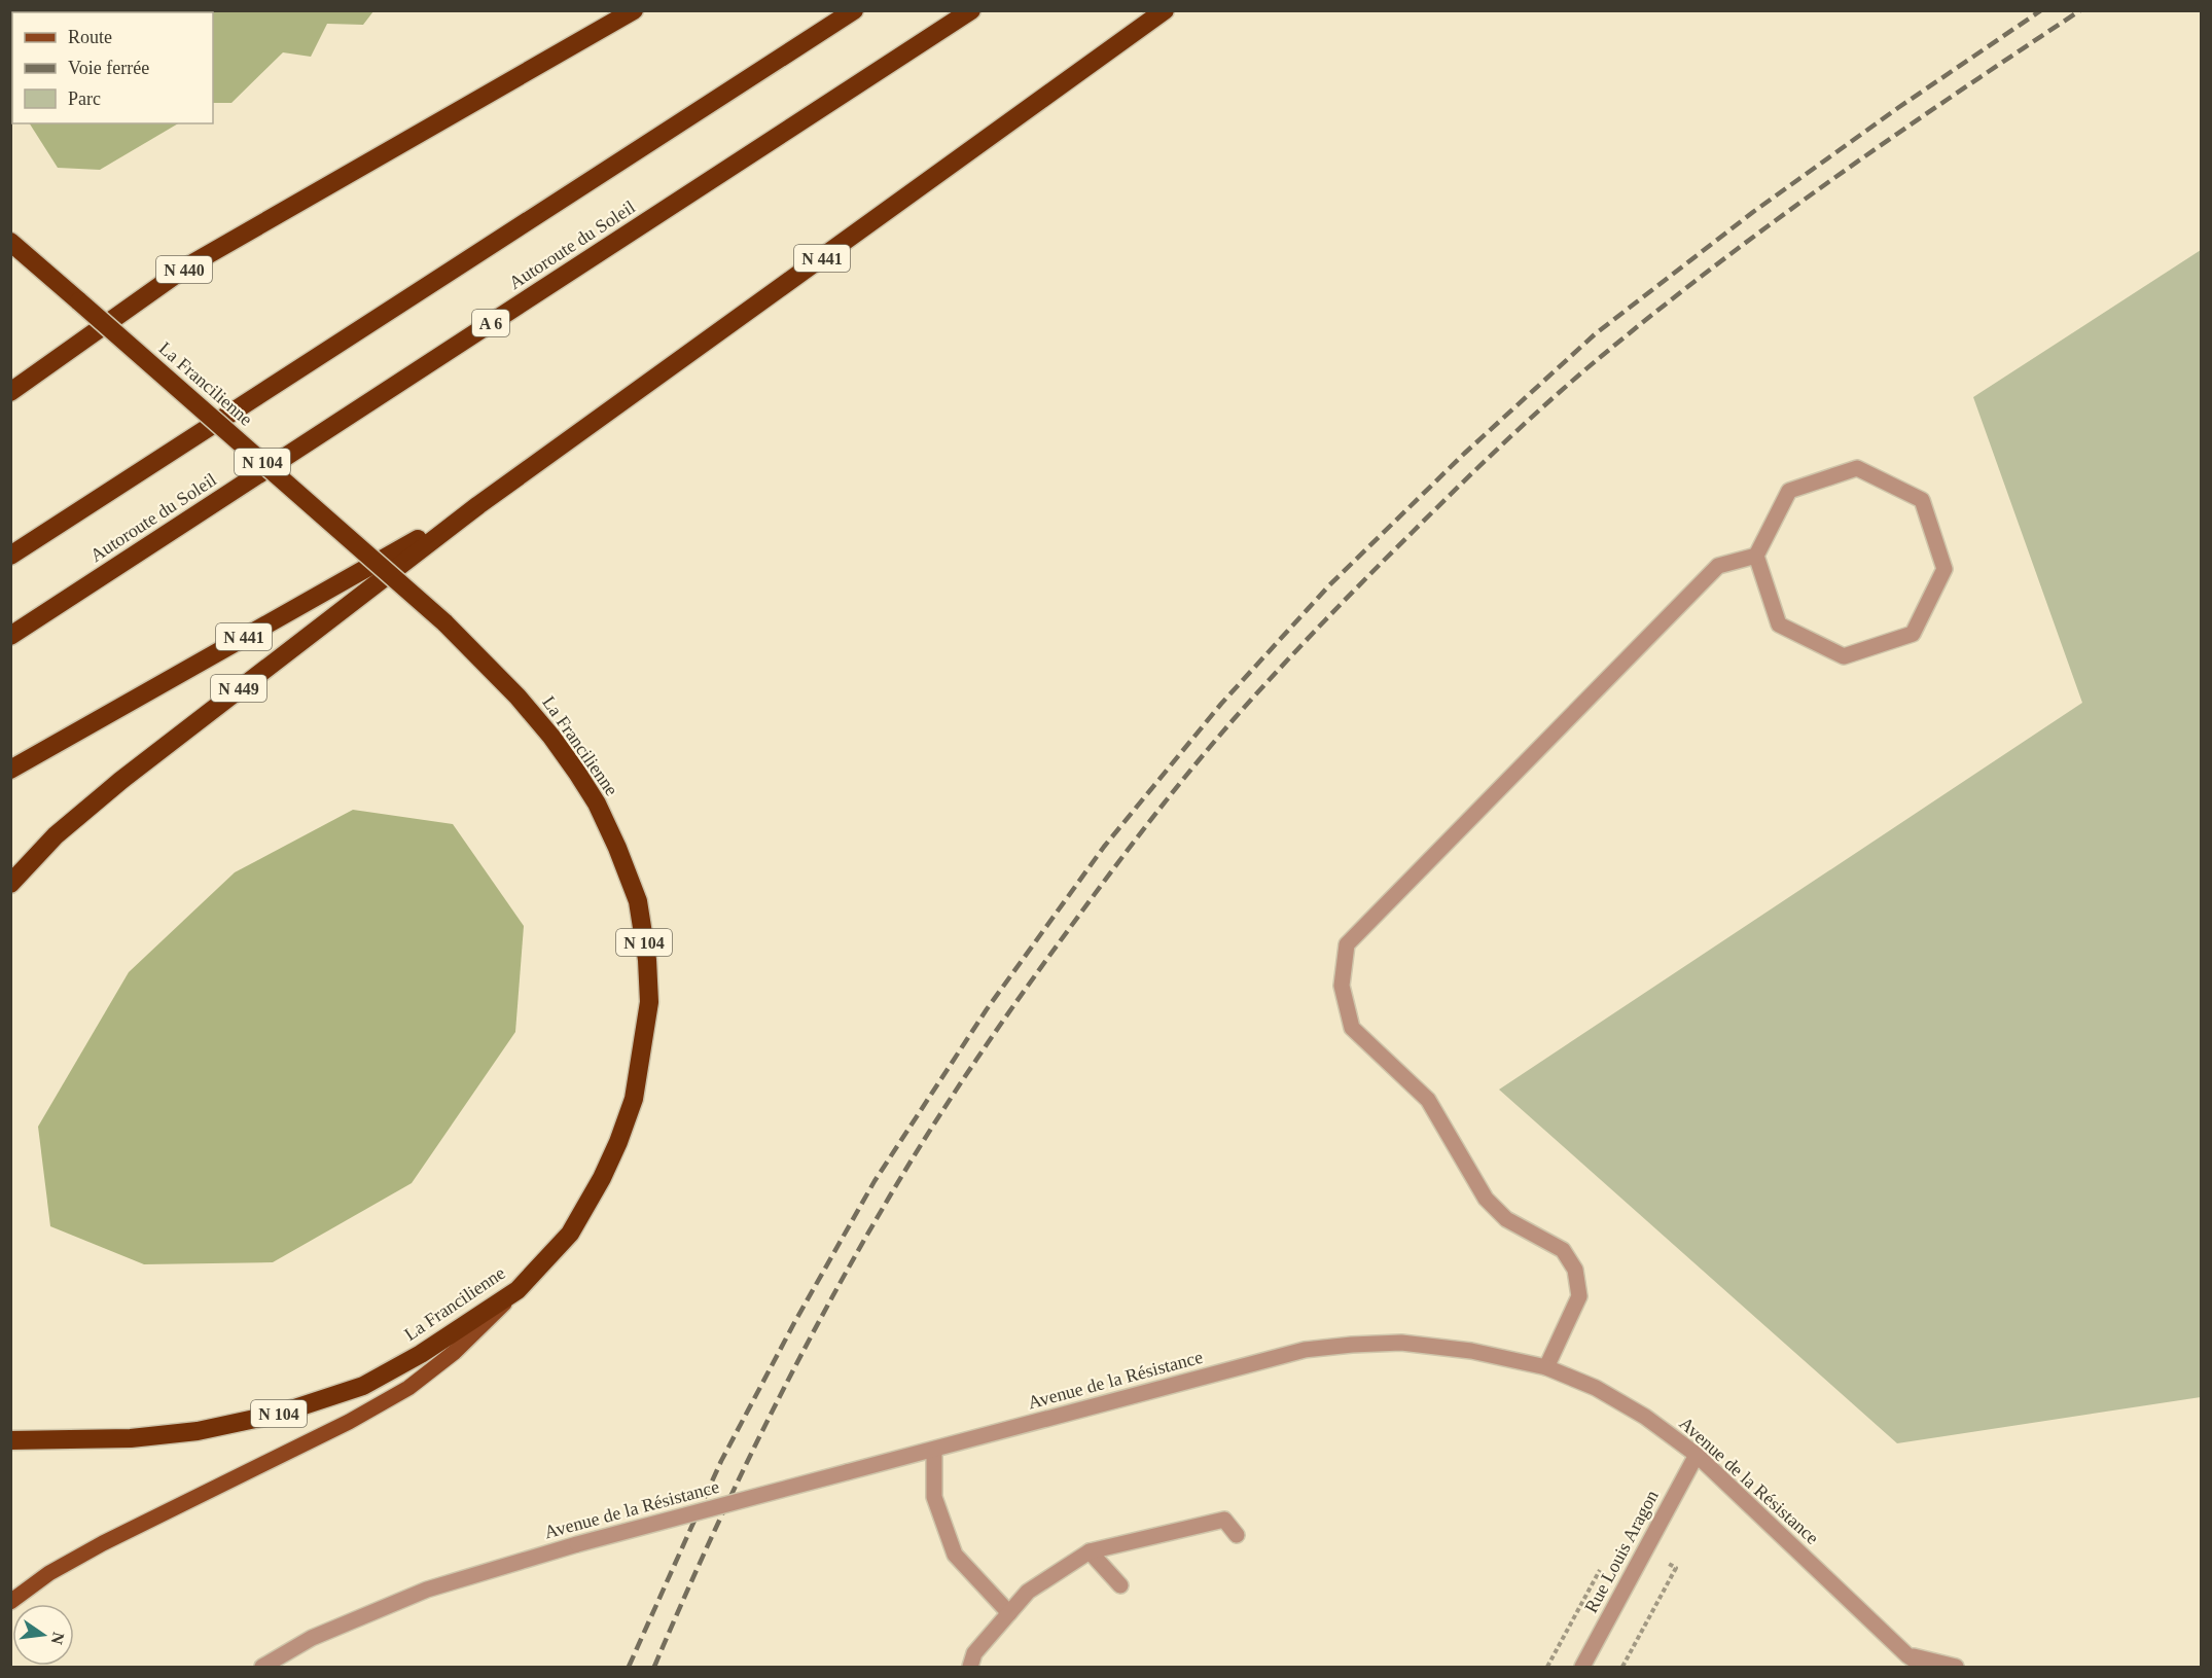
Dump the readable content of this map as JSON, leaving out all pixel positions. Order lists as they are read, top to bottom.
{
  "streets": {
    "highway": [
      "Autoroute du Soleil",
      "N 441",
      "N 440",
      "A 6",
      "La Francilienne",
      "N 104",
      "N 449"
    ],
    "street": ["Avenue de la Résistance", "Rue Louis Aragon"]
  },
  "crossings": [
    ["N 441", "N 449"],
    ["Avenue de la Résistance", "Rue Louis Aragon"]
  ],
  "legend": ["Route", "Voie ferrée", "Parc"],
  "north": "right"
}
